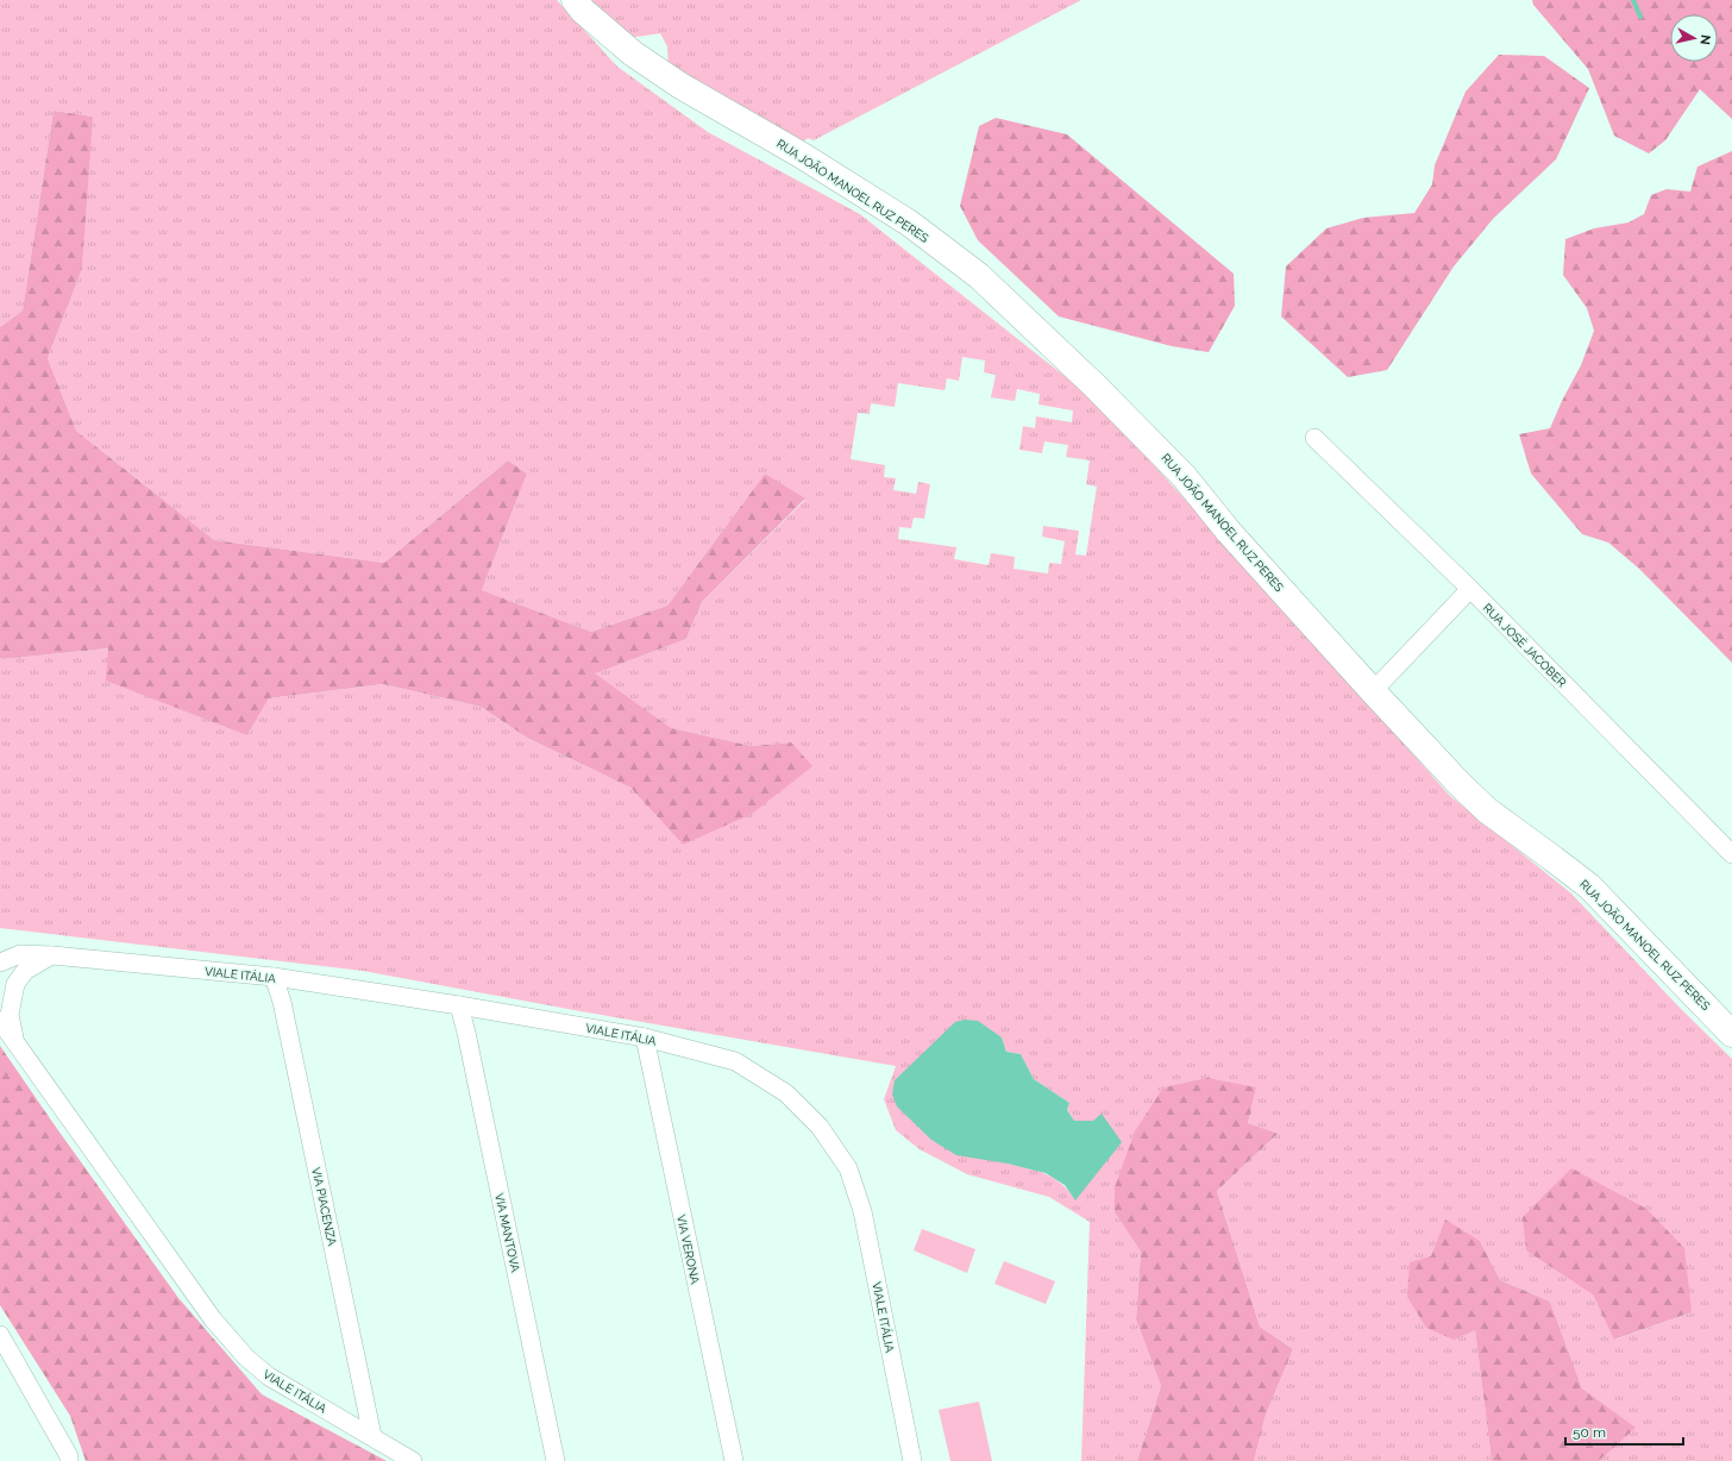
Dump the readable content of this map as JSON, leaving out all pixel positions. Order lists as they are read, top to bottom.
{
  "streets": {
    "street": [
      "RUA JOÃO MANOEL RUZ PERES",
      "RUA JOSÉ JACOBER",
      "VIALE ITÁLIA",
      "VIA PIACENZA",
      "VIA MANTOVA",
      "VIA VERONA"
    ]
  },
  "crossings": [
    ["VIALE ITÁLIA", "VIA PIACENZA"],
    ["VIALE ITÁLIA", "VIA MANTOVA"],
    ["VIALE ITÁLIA", "VIA VERONA"]
  ],
  "scale_bar": "50 m",
  "north": "right"
}
